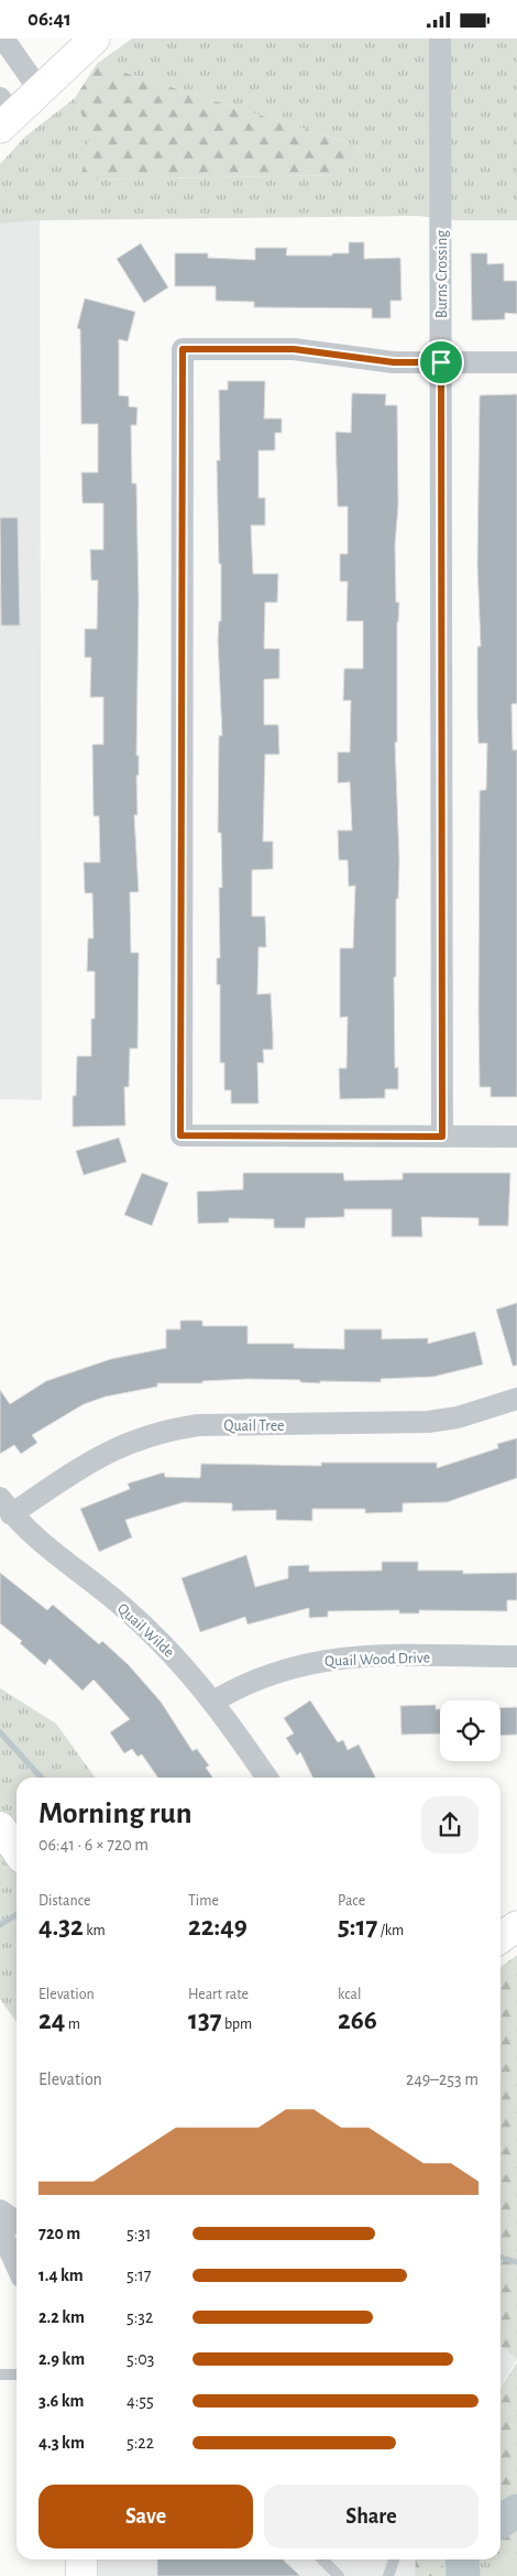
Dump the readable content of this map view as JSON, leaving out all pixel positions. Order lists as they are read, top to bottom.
{
  "streets": {
    "street": [
      "Burns Crossing",
      "Quail Tree",
      "Quail Wilde",
      "Quail Wood Drive"
    ]
  },
  "crossings": [
    ["Quail Tree", "Quail Wilde"],
    ["Quail Wilde", "Quail Wood Drive"]
  ],
  "page": {
    "status": "06:41",
    "heading": ["Morning run", "06:41 · 6 × 720 m"],
    "stats": [
      ["Distance", "4.32 km"],
      ["Time", "22:49"],
      ["Pace", "5:17 /km"],
      ["Elevation", "24 m"],
      ["Heart rate", "137 bpm"],
      ["kcal", "266"]
    ],
    "chart": ["Elevation", "249–253 m"],
    "list": [
      {
        "name": "720 m",
        "note": "5:31"
      },
      {
        "name": "1.4 km",
        "note": "5:17"
      },
      {
        "name": "2.2 km",
        "note": "5:32"
      },
      {
        "name": "2.9 km",
        "note": "5:03"
      },
      {
        "name": "3.6 km",
        "note": "4:55"
      },
      {
        "name": "4.3 km",
        "note": "5:22"
      }
    ],
    "buttons": ["Save", "Share"]
  }
}
